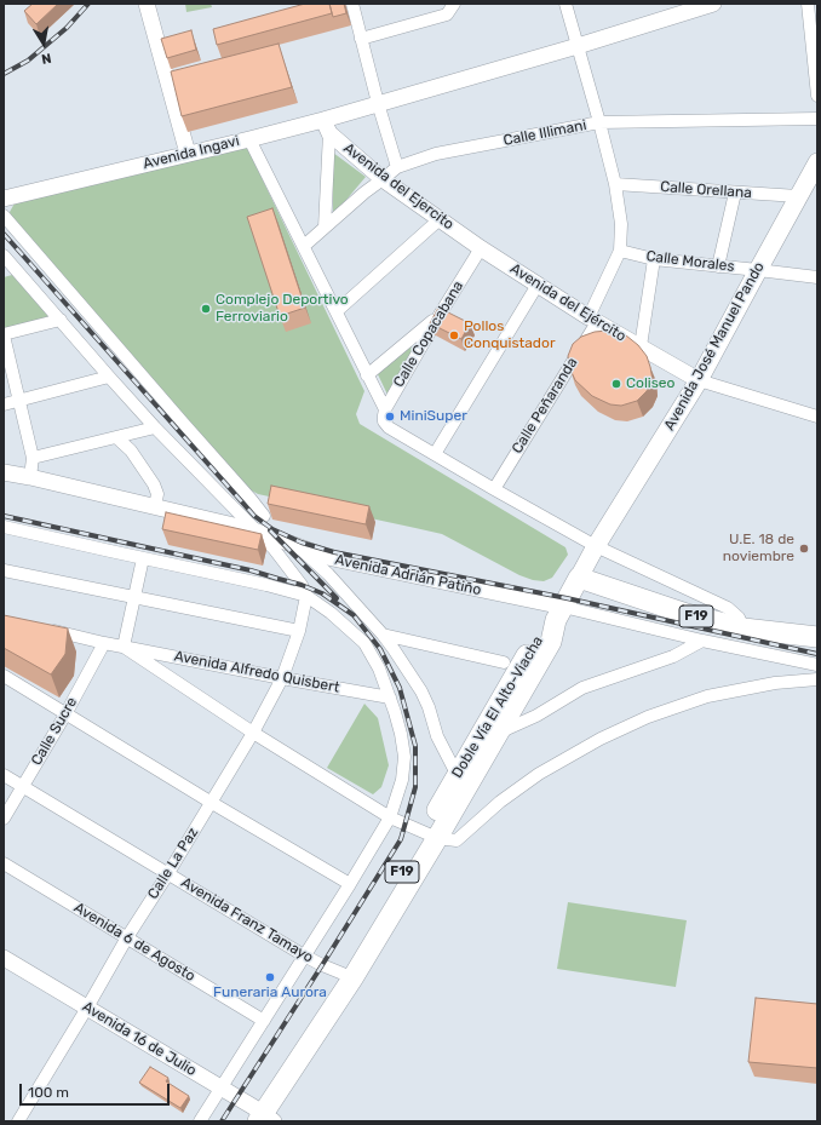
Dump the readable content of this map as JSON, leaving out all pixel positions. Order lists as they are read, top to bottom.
{
  "streets": {
    "highway": ["F19", "Doble Vía El Alto-Viacha"],
    "main road": ["Avenida José Manuel Pando"],
    "street": [
      "Calle Illimani",
      "Avenida Ingavi",
      "Avenida del Ejercito",
      "Calle Orellana",
      "Calle Morales",
      "Avenida del Ejército",
      "Calle Copacabana",
      "Calle Peñaranda",
      "Avenida Adrián Patiño",
      "Avenida Alfredo Quisbert",
      "Calle Sucre",
      "Calle La Paz",
      "Avenida Franz Tamayo",
      "Avenida 6 de Agosto",
      "Avenida 16 de Julio"
    ]
  },
  "crossings": [
    ["Calle Illimani", "Avenida del Ejercito"],
    ["Calle Illimani", "Calle Peñaranda"],
    ["Avenida Ingavi", "Avenida del Ejercito"],
    ["Avenida Ingavi", "Calle Peñaranda"],
    ["Avenida del Ejercito", "Avenida del Ejército"],
    ["Avenida del Ejercito", "Calle Copacabana"],
    ["Calle Orellana", "Avenida José Manuel Pando"],
    ["Calle Orellana", "Calle Peñaranda"],
    ["Calle Morales", "Avenida José Manuel Pando"],
    ["Calle Morales", "Calle Peñaranda"],
    ["Avenida del Ejército", "Calle Copacabana"],
    ["Avenida del Ejército", "Avenida José Manuel Pando"],
    ["Avenida del Ejército", "Calle Peñaranda"],
    ["Avenida José Manuel Pando", "F19"],
    ["Avenida Adrián Patiño", "F19"],
    ["Avenida Adrián Patiño", "Doble Vía El Alto-Viacha"],
    ["F19", "Doble Vía El Alto-Viacha"],
    ["Avenida Alfredo Quisbert", "Calle Sucre"],
    ["Avenida Alfredo Quisbert", "Calle La Paz"],
    ["Doble Vía El Alto-Viacha", "Avenida Franz Tamayo"],
    ["Doble Vía El Alto-Viacha", "Avenida 16 de Julio"],
    ["Calle Sucre", "Avenida Franz Tamayo"],
    ["Calle La Paz", "Avenida Franz Tamayo"],
    ["Calle La Paz", "Avenida 6 de Agosto"],
    ["Calle La Paz", "Avenida 16 de Julio"]
  ],
  "places": [
    "Complejo Deportivo Ferroviario",
    "Pollos Conquistador",
    "Coliseo",
    "MiniSuper",
    "U.E. 18 de noviembre",
    "Funeraria Aurora"
  ],
  "scale_bar": "100 m",
  "north": "bottom"
}
